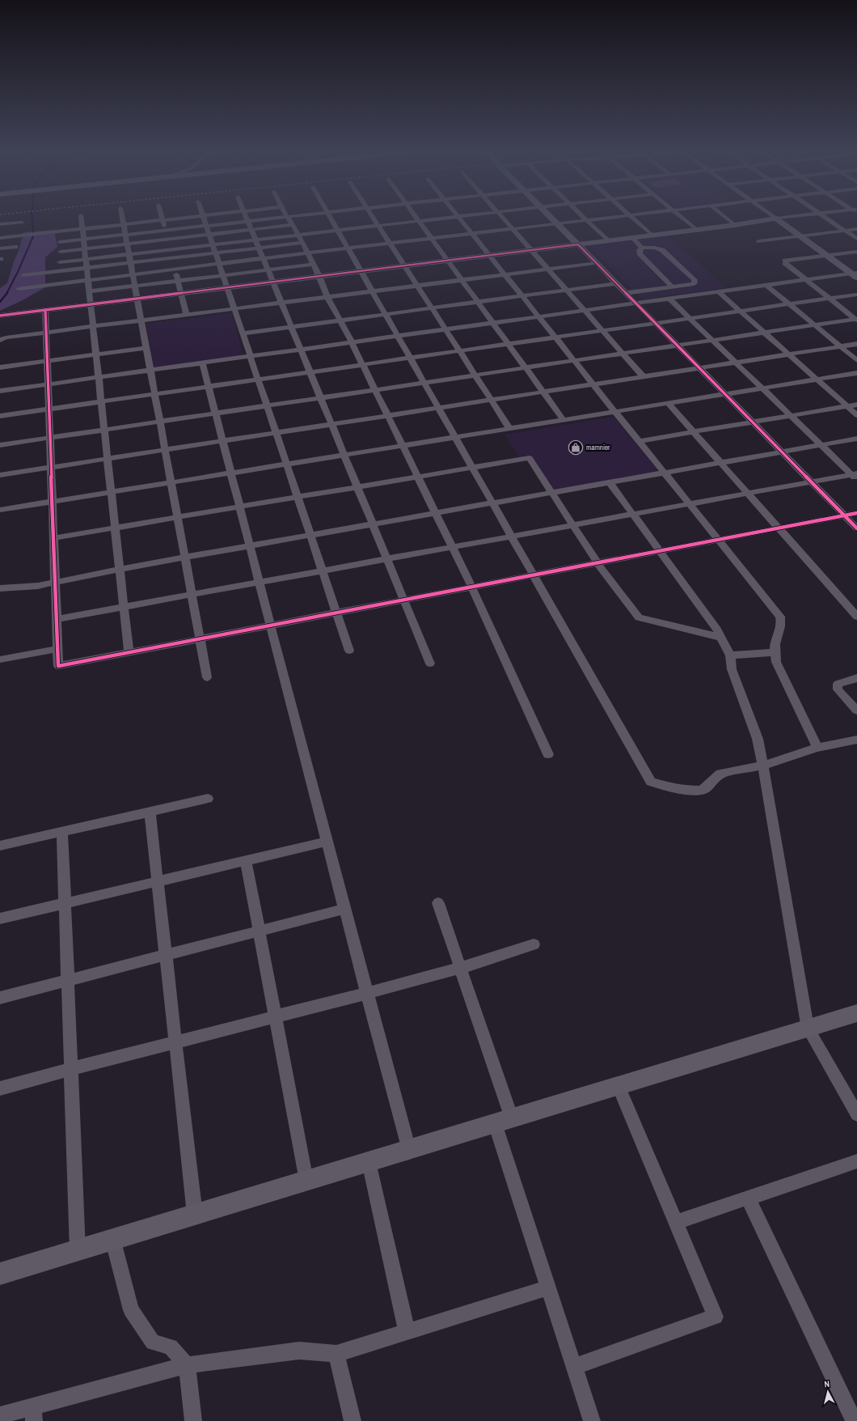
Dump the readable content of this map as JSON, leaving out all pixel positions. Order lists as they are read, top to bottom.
{
  "places": {
    "shop": ["marnnier"]
  },
  "north": "top"
}
